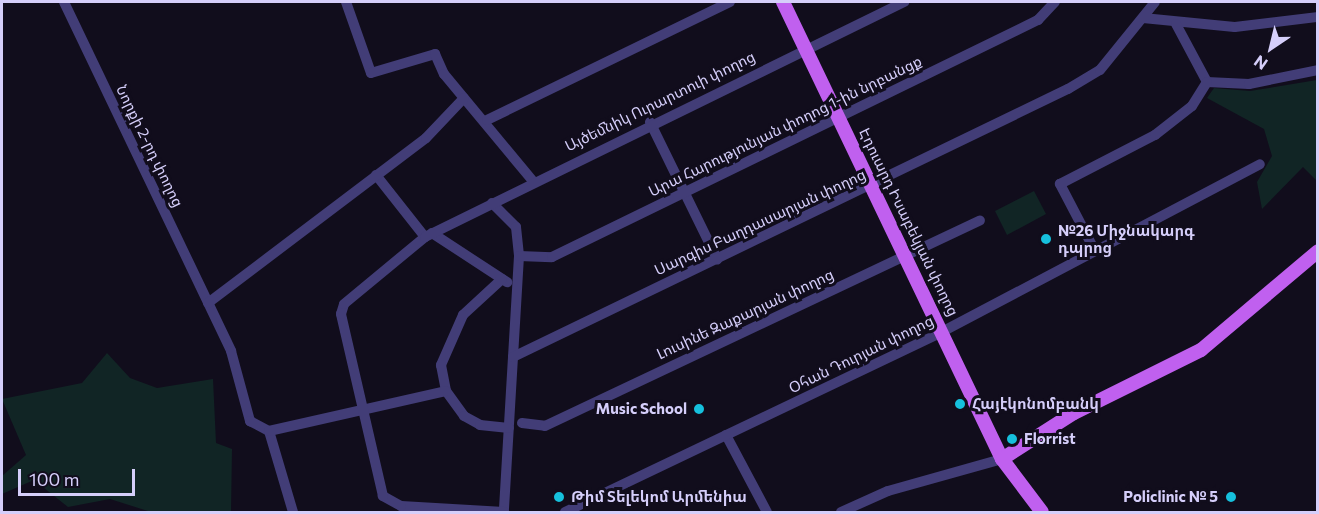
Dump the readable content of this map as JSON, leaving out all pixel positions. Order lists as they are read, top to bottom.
{
  "streets": {
    "main road": ["Էդուարդ Իսաբեկյան փողոց"],
    "street": [
      "Այծեմնիկ Ուրարտուի փողոց",
      "Արա Հարությունյան փողոց 1-ին նրբանցք",
      "Նորքի 2-րդ փողոց",
      "Սարգիս Բաղդասարյան փողոց",
      "Լուսինե Զաքարյան փողոց",
      "Օհան Դուրյան փողոց"
    ]
  },
  "crossings": [
    ["Այծեմնիկ Ուրարտուի փողոց", "Էդուարդ Իսաբեկյան փողոց"],
    ["Արա Հարությունյան փողոց 1-ին նրբանցք", "Էդուարդ Իսաբեկյան փողոց"],
    ["Սարգիս Բաղդասարյան փողոց", "Էդուարդ Իսաբեկյան փողոց"],
    ["Էդուարդ Իսաբեկյան փողոց", "Լուսինե Զաքարյան փողոց"],
    ["Էդուարդ Իսաբեկյան փողոց", "Օհան Դուրյան փողոց"]
  ],
  "places": [
    "№26 Միջնակարգ դպրոց",
    "Հայէկոնոմբանկ",
    "Music School",
    "Florrist",
    "Թիմ Տելեկոմ Արմենիա",
    "Policlinic № 5"
  ],
  "scale_bar": "100 m",
  "north": "bottom left"
}
